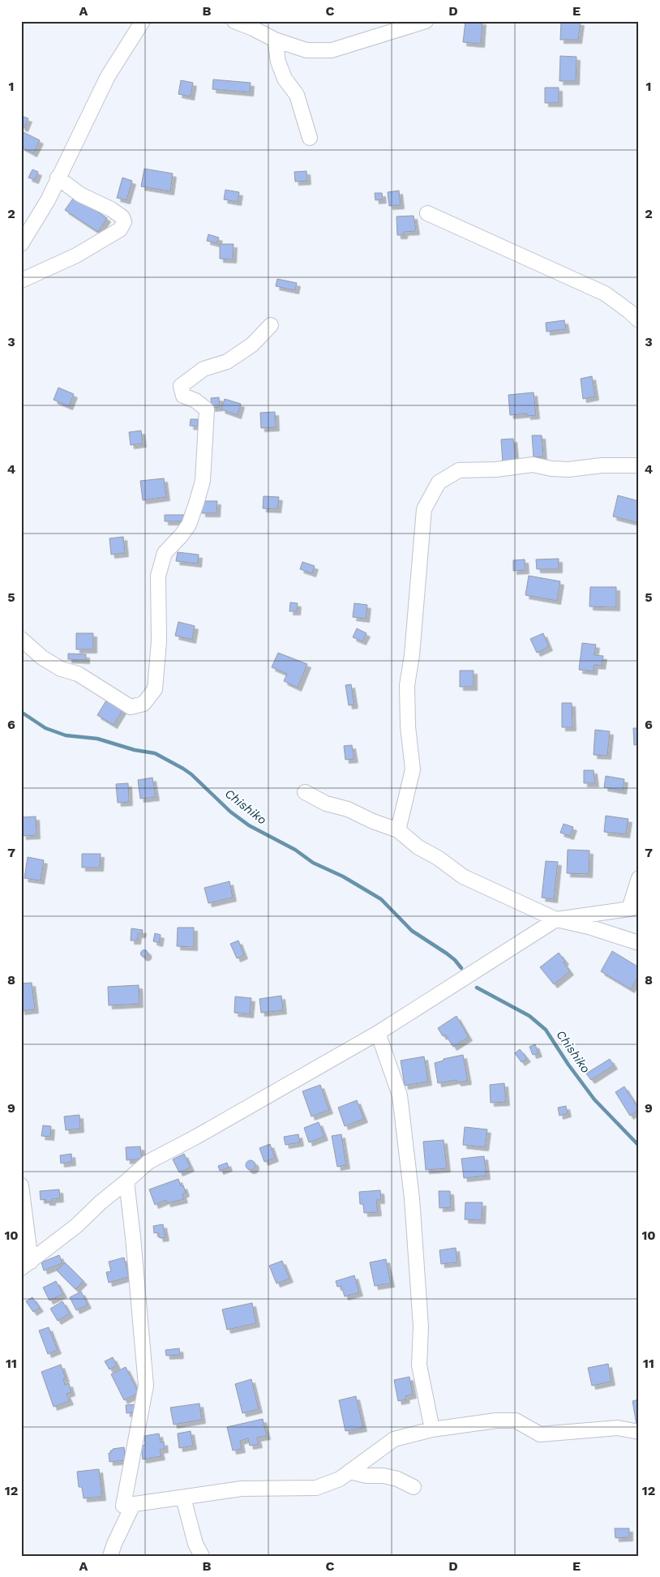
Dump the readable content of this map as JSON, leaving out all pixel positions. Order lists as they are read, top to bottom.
{
  "water": ["Chishiko"],
  "grid": {
    "columns": [
      "A",
      "B",
      "C",
      "D",
      "E"
    ],
    "rows": [
      "1",
      "2",
      "3",
      "4",
      "5",
      "6",
      "7",
      "8",
      "9",
      "10",
      "11",
      "12"
    ]
  }
}
